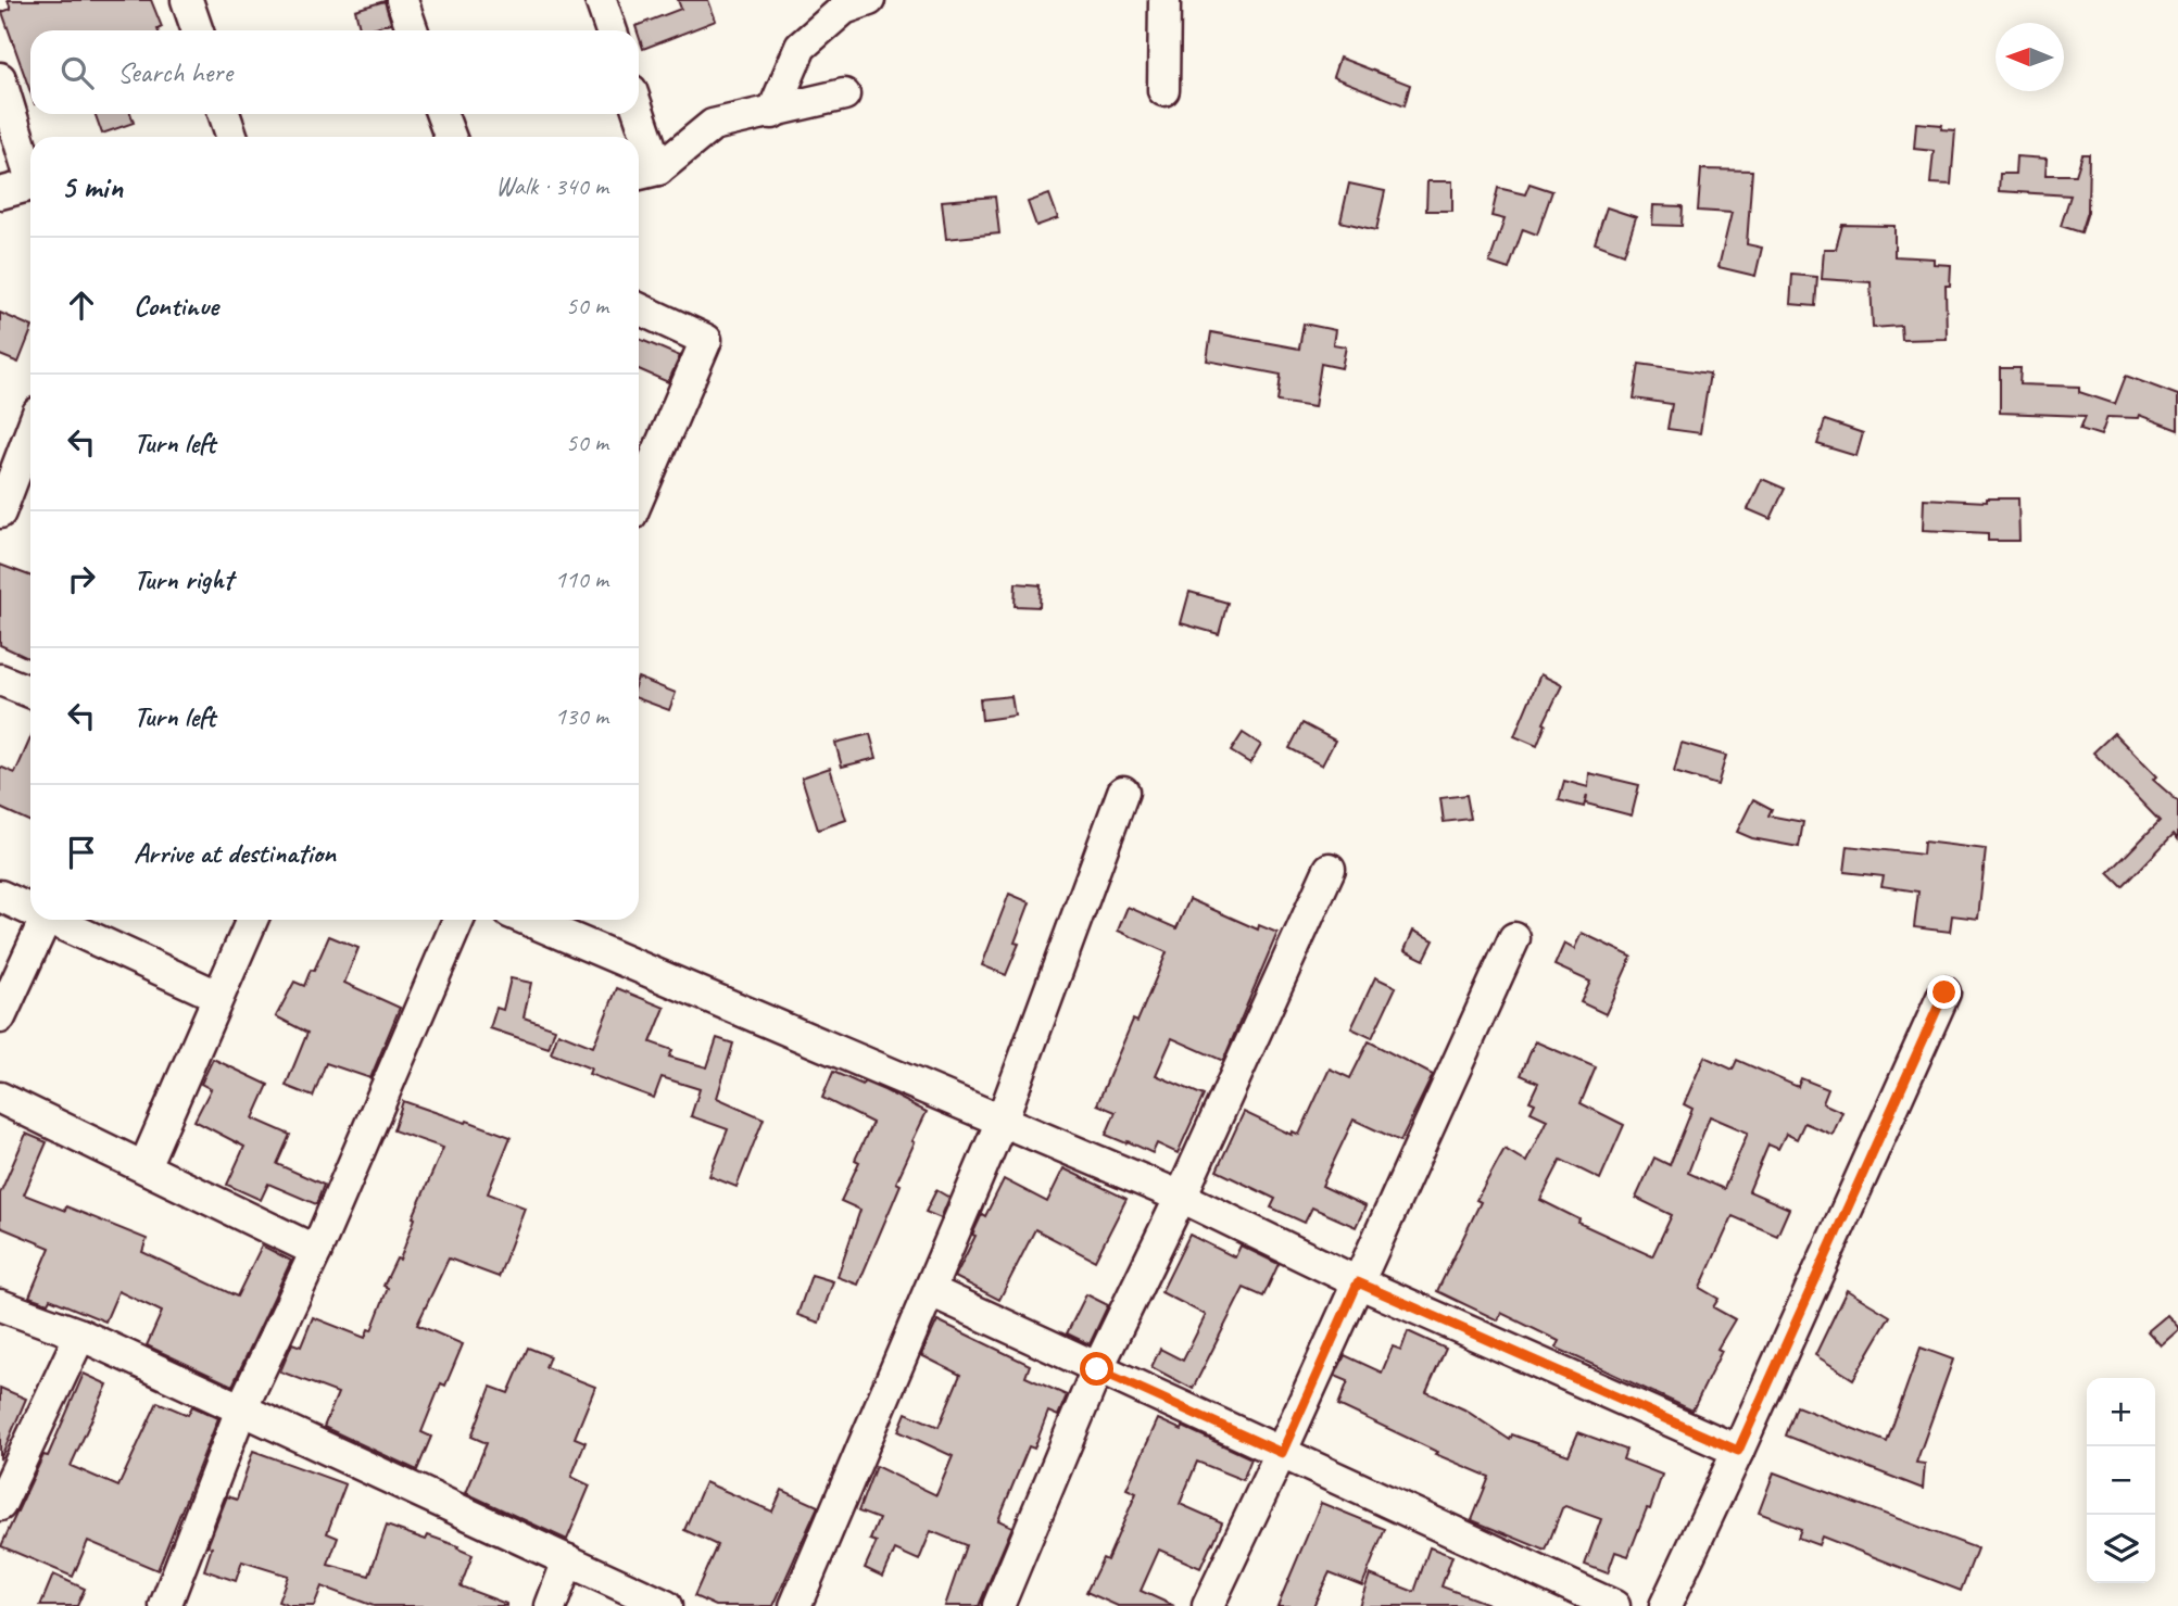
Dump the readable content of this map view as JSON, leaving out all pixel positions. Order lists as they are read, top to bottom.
{
  "north": "left",
  "page": {
    "search": "Search here",
    "heading": ["5 min", "Walk · 340 m"],
    "list": [
      ["Continue", "50 m"],
      ["Turn left", "50 m"],
      ["Turn right", "110 m"],
      ["Turn left", "130 m"],
      "Arrive at destination"
    ],
    "map_buttons": ["+", "−"]
  }
}
